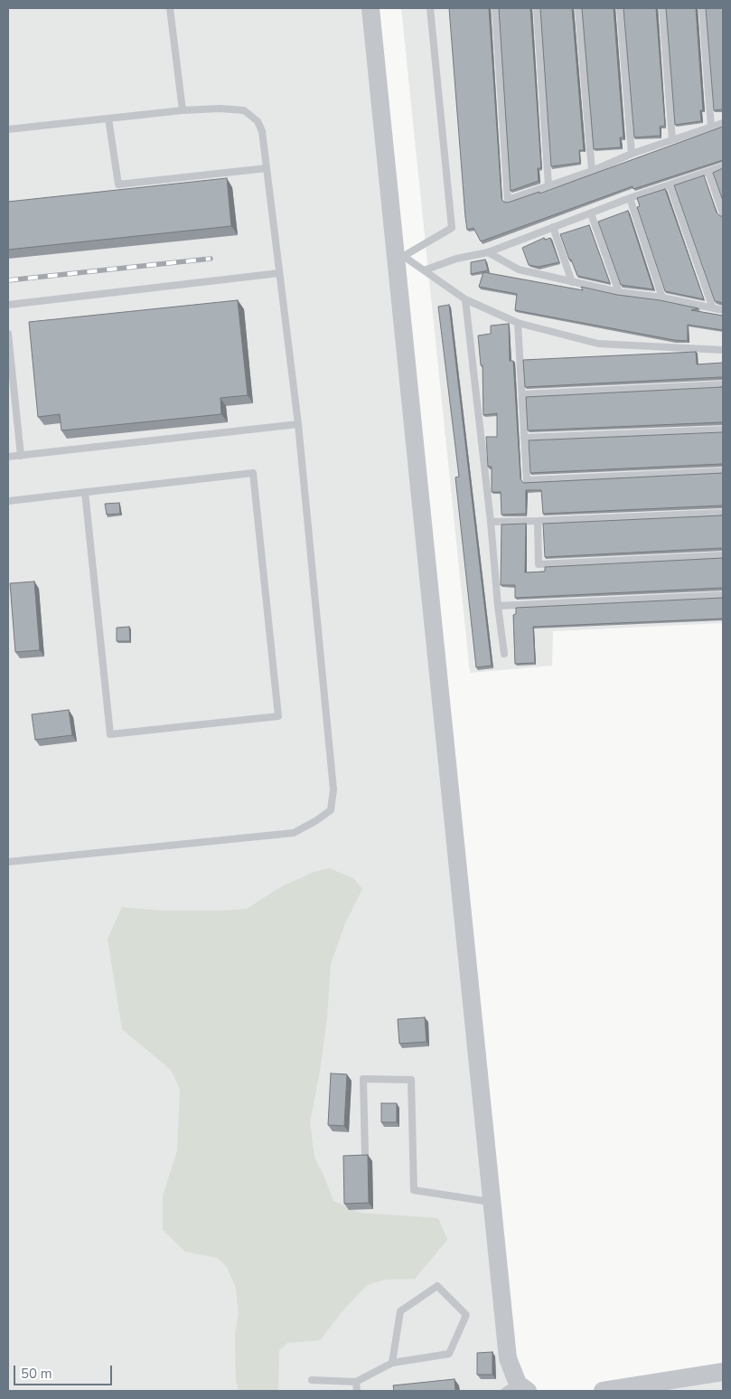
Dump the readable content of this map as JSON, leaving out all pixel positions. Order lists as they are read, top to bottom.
{
  "scale_bar": "50 m"
}
